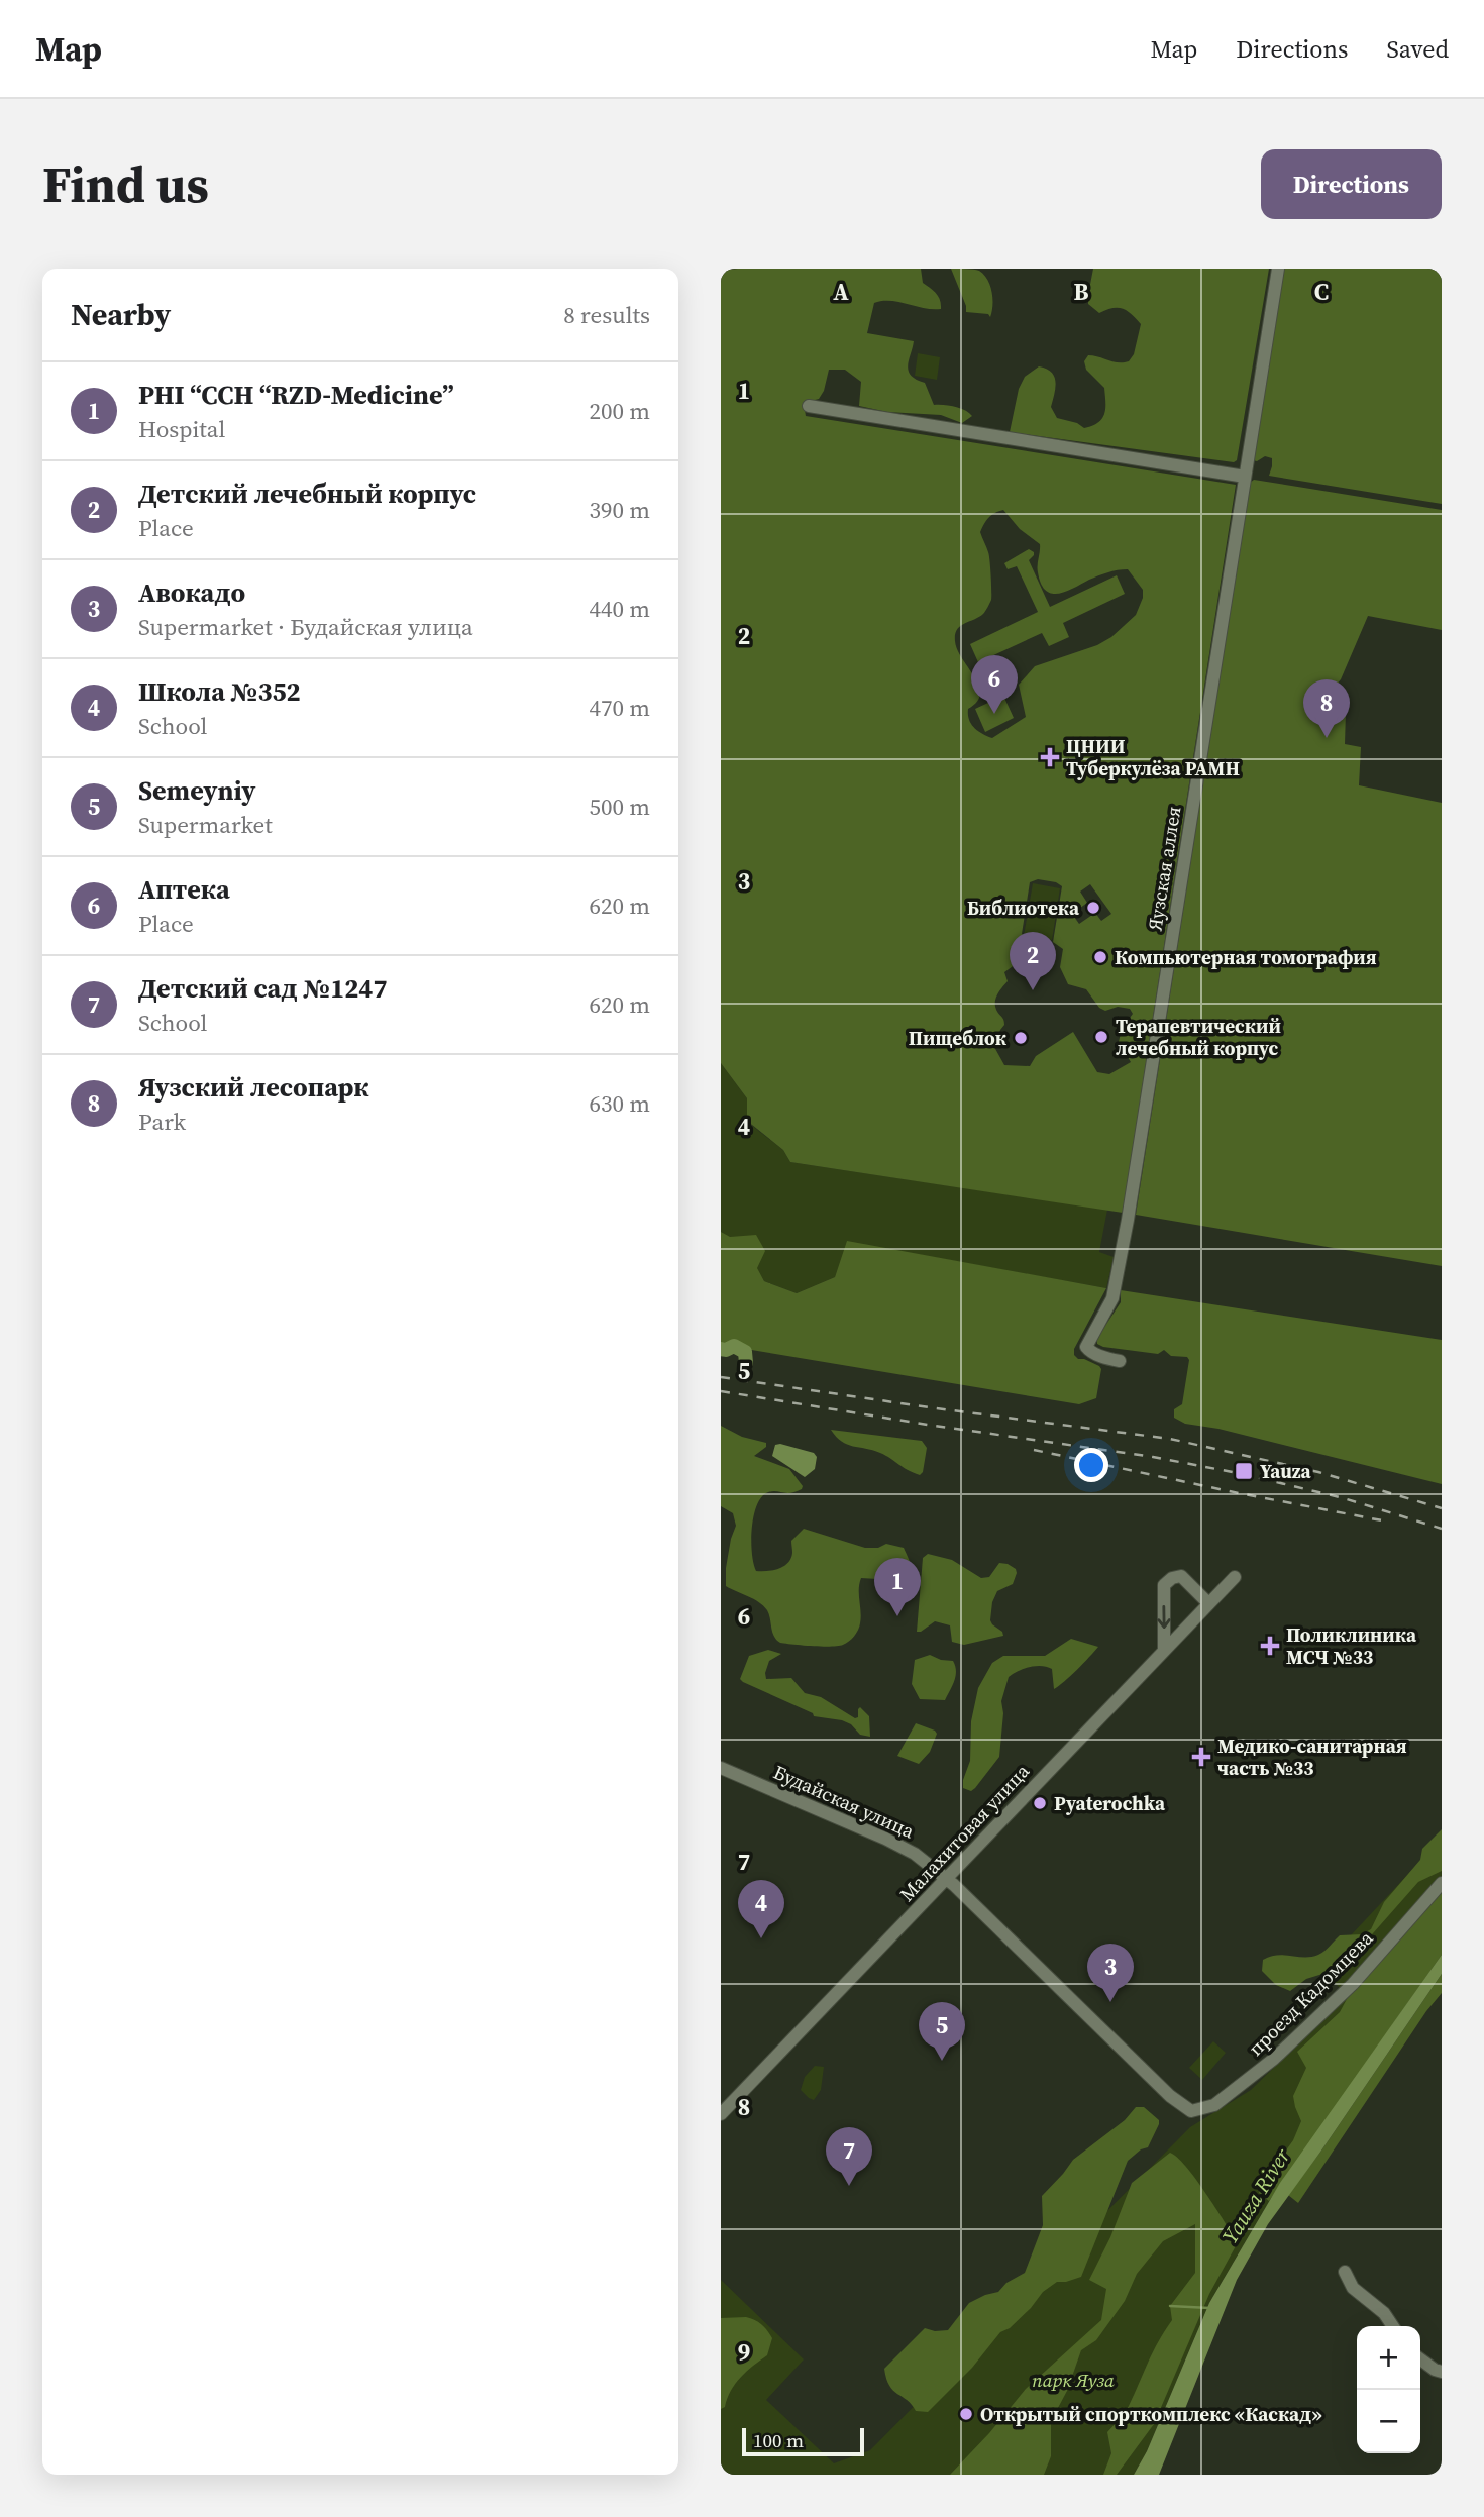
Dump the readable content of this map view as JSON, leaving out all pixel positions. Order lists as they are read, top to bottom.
{
  "streets": {
    "street": [
      "Яузская аллея",
      "Будайская улица",
      "Малахитовая улица",
      "проезд Кадомцева"
    ]
  },
  "crossings": [
    ["Будайская улица", "Малахитовая улица"],
    ["Будайская улица", "проезд Кадомцева"]
  ],
  "water": ["Yauza River"],
  "parks": ["парк Яуза"],
  "places": {
    "health": ["ЦНИИ Туберкулёза РАМН", "Поликлиника МСЧ №33", "Медико-санитарная часть №33"],
    "other": [
      "Библиотека",
      "Компьютерная томография",
      "Терапевтический лечебный корпус",
      "Пищеблок",
      "Pyaterochka",
      "Открытый спорткомплекс «Каскад»"
    ],
    "transit": ["Yauza"]
  },
  "scale_bar": "100 m",
  "page": {
    "header": "Map",
    "nav": ["Map", "Directions", "Saved"],
    "buttons": "Directions",
    "title": "Find us",
    "heading": ["Nearby", "8 results"],
    "list": [
      {
        "mark": "1",
        "name": "PHI “CCH “RZD-Medicine”",
        "note": "Hospital",
        "value": "200 m"
      },
      {
        "mark": "2",
        "name": "Детский лечебный корпус",
        "note": "Place",
        "value": "390 m"
      },
      {
        "mark": "3",
        "name": "Авокадо",
        "note": "Supermarket · Будайская улица",
        "value": "440 m"
      },
      {
        "mark": "4",
        "name": "Школа №352",
        "note": "School",
        "value": "470 m"
      },
      {
        "mark": "5",
        "name": "Semeyniy",
        "note": "Supermarket",
        "value": "500 m"
      },
      {
        "mark": "6",
        "name": "Аптека",
        "note": "Place",
        "value": "620 m"
      },
      {
        "mark": "7",
        "name": "Детский сад №1247",
        "note": "School",
        "value": "620 m"
      },
      {
        "mark": "8",
        "name": "Яузский лесопарк",
        "note": "Park",
        "value": "630 m"
      }
    ],
    "pins": [
      "6",
      "8",
      "2",
      "1",
      "4",
      "3",
      "5",
      "7"
    ],
    "map_buttons": ["+", "−"],
    "scale": "100 m"
  },
  "grid": {
    "columns": ["A", "B", "C"],
    "rows": [
      "1",
      "2",
      "3",
      "4",
      "5",
      "6",
      "7",
      "8",
      "9"
    ]
  }
}
